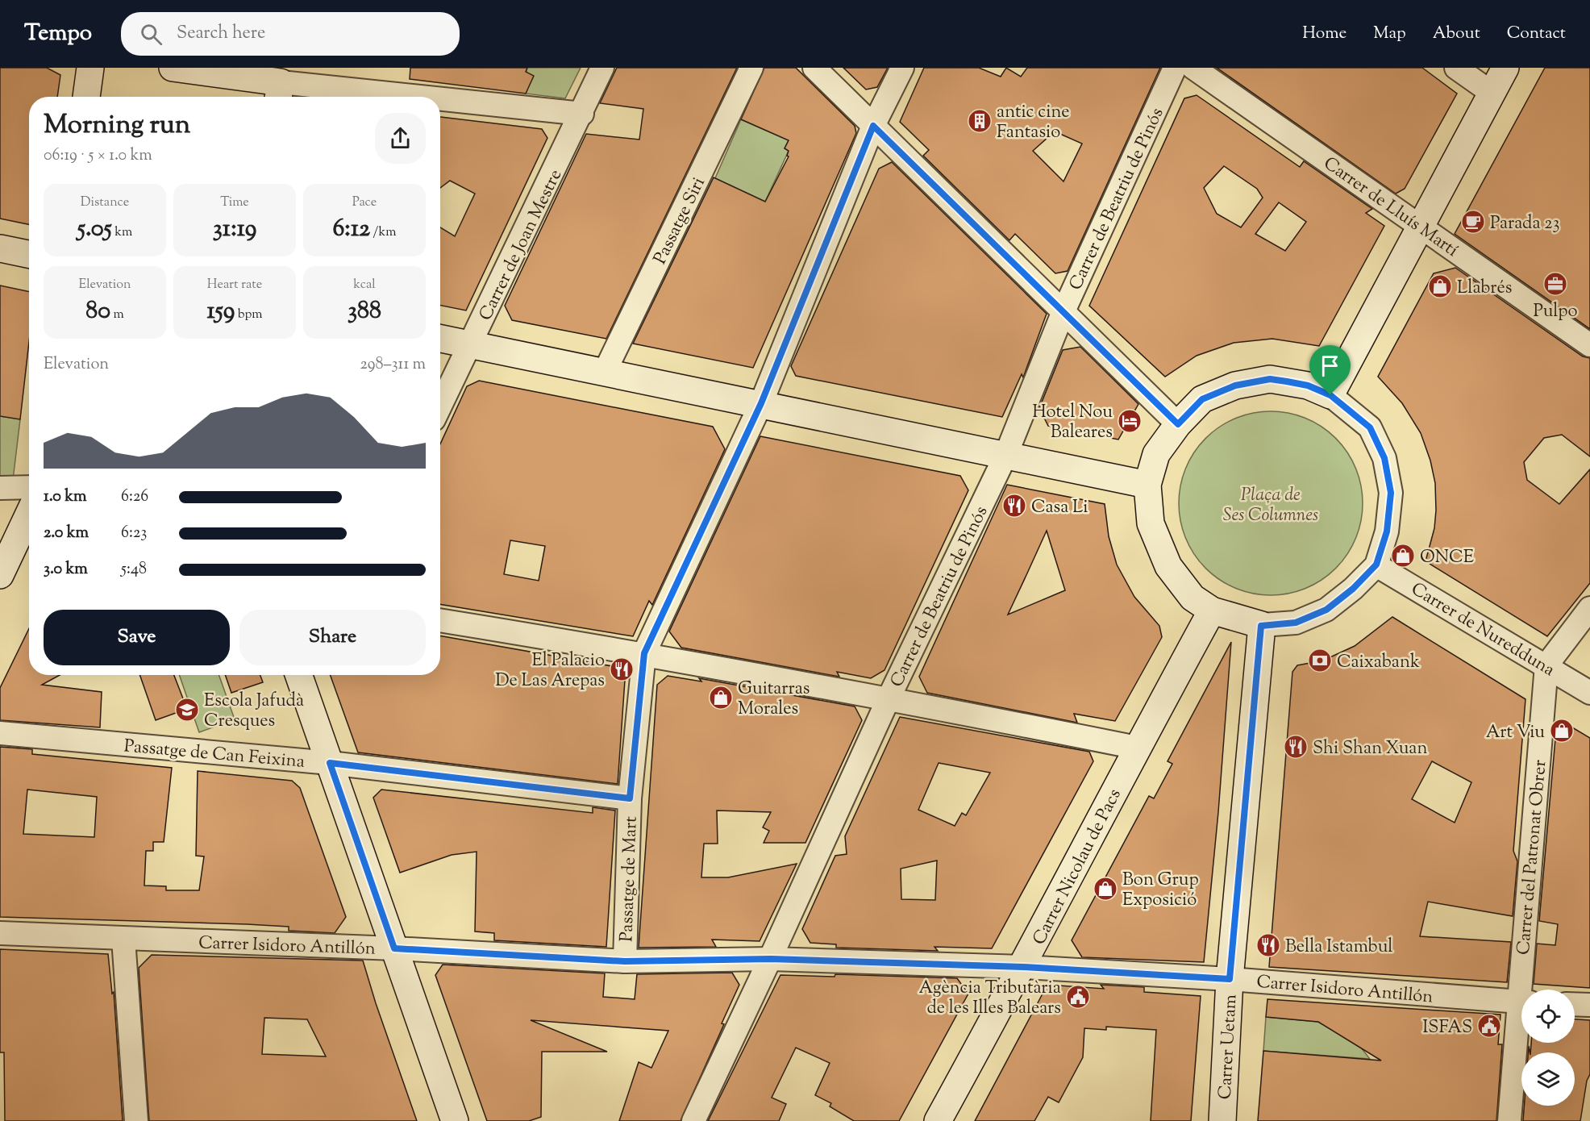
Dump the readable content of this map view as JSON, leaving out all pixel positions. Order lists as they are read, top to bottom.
{
  "streets": {
    "street": [
      "Carrer de Beatriu de Pinós",
      "Carrer de Lluís Martí",
      "Passatge Siri",
      "Carrer de Joan Mestre",
      "Carrer de Nuredduna",
      "Passatge de Can Feixina",
      "Carrer del Patronat Obrer",
      "Carrer Nicolau de Pacs",
      "Passatge de Mart",
      "Carrer Isidoro Antillón",
      "Carrer Uetam"
    ]
  },
  "crossings": [
    ["Carrer de Beatriu de Pinós", "Carrer Isidoro Antillón"],
    ["Carrer de Nuredduna", "Carrer del Patronat Obrer"],
    ["Passatge de Can Feixina", "Passatge de Mart"],
    ["Carrer Nicolau de Pacs", "Carrer Isidoro Antillón"],
    ["Passatge de Mart", "Carrer Isidoro Antillón"],
    ["Carrer Isidoro Antillón", "Carrer Uetam"]
  ],
  "parks": ["Plaça de Ses Columnes"],
  "places": {
    "building": ["antic cine Fantasio"],
    "cafe": ["Parada 23"],
    "office": ["Pulpo"],
    "shop": [
      "Llabrés",
      "ONCE",
      "Guitarras Morales",
      "Art Viu",
      "Bon Grup Exposició"
    ],
    "hotel": ["Hotel Nou Baleares"],
    "restaurant": [
      "Casa Li",
      "El Palacio De Las Arepas",
      "Shi Shan Xuan",
      "Bella Istambul"
    ],
    "bank": ["Caixabank"],
    "school or university": ["Escola Jafudà Cresques"],
    "public building": ["Agència Tributària de les Illes Balears", "ISFAS"]
  },
  "page": {
    "header": "Tempo",
    "search": "Search here",
    "nav": [
      "Home",
      "Map",
      "About",
      "Contact"
    ],
    "heading": ["Morning run", "06:19 · 5 × 1.0 km"],
    "stats": [
      ["Distance", "5.05 km"],
      ["Time", "31:19"],
      ["Pace", "6:12 /km"],
      ["Elevation", "80 m"],
      ["Heart rate", "159 bpm"],
      ["kcal", "388"]
    ],
    "chart": ["Elevation", "298–311 m"],
    "list": [
      {
        "name": "1.0 km",
        "note": "6:26"
      },
      {
        "name": "2.0 km",
        "note": "6:23"
      },
      {
        "name": "3.0 km",
        "note": "5:48"
      }
    ],
    "buttons": ["Save", "Share"]
  }
}
